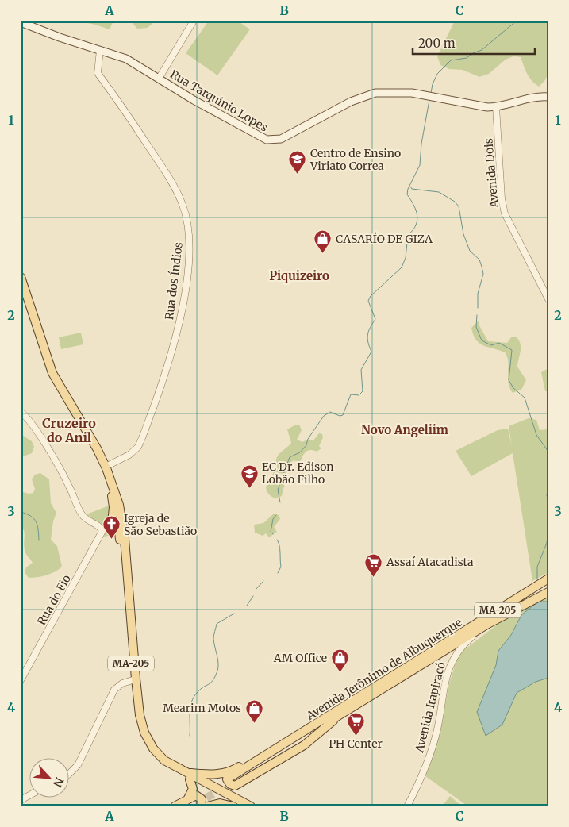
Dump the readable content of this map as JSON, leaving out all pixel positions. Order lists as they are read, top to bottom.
{
  "streets": {
    "main road": ["Rua Tarquinio Lopes", "MA-205", "Avenida Jerônimo de Albuquerque"],
    "street": [
      "Avenida Dois",
      "Rua dos Índios",
      "Rua do Fio",
      "Avenida Itapiracó"
    ]
  },
  "crossings": [
    ["Rua Tarquinio Lopes", "Avenida Dois"],
    ["Rua Tarquinio Lopes", "Rua dos Índios"],
    ["Rua dos Índios", "MA-205"],
    ["MA-205", "Avenida Jerônimo de Albuquerque"],
    ["Avenida Jerônimo de Albuquerque", "Avenida Itapiracó"]
  ],
  "districts": ["Piquizeiro", "Cruzeiro do Anil", "Novo Angeliim"],
  "places": {
    "school or university": ["Centro de Ensino Viriato Correa", "EC Dr. Edison Lobão Filho"],
    "shop": ["CASARÍO DE GIZA", "AM Office", "Mearim Motos"],
    "church": ["Igreja de São Sebastião"],
    "supermarket": ["Assaí Atacadista", "PH Center"]
  },
  "scale_bar": "200 m",
  "north": "bottom right",
  "grid": {
    "columns": ["A", "B", "C"],
    "rows": [
      "1",
      "2",
      "3",
      "4"
    ]
  }
}
